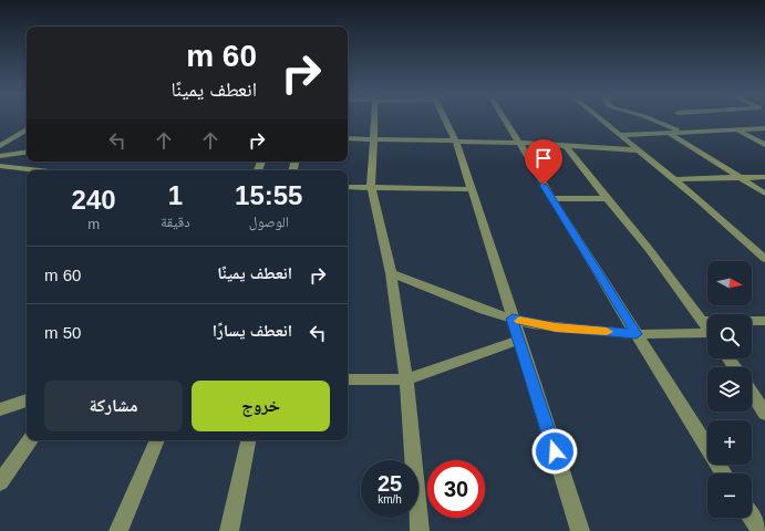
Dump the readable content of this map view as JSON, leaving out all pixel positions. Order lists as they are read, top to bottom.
{
  "north": "right",
  "page": {
    "turn": ["60 m", "انعطف يمينًا"],
    "eta": [
      "15:55",
      "الوصول",
      "1",
      "دقيقة",
      "240",
      "m"
    ],
    "list": [
      {
        "name": "انعطف يمينًا",
        "value": "60 m"
      },
      {
        "name": "انعطف يسارًا",
        "value": "50 m"
      }
    ],
    "map_buttons": ["+", "−"],
    "buttons": ["خروج", "مشاركة"],
    "speed": "25 km/h",
    "limit": "30"
  }
}
